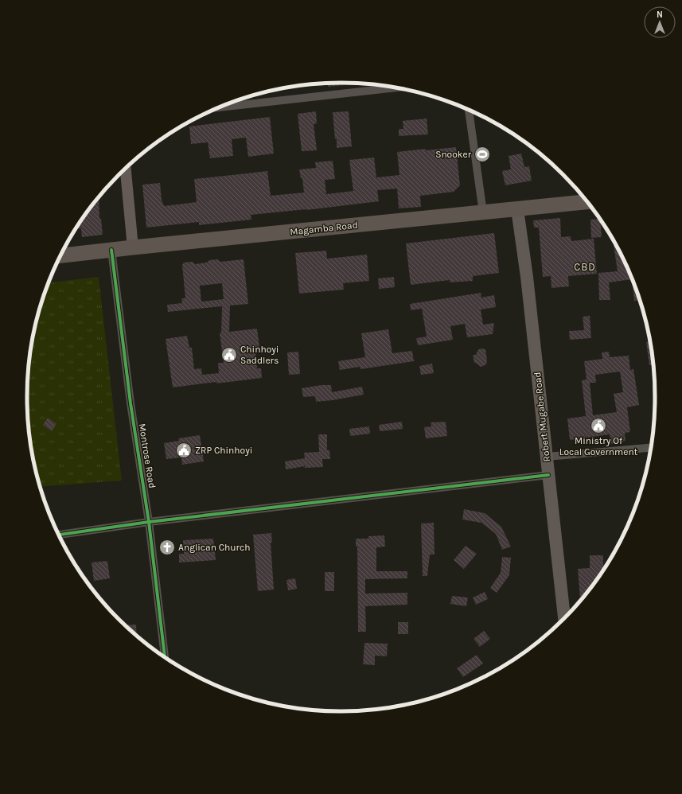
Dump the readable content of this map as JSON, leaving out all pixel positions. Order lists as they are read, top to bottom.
{
  "streets": {
    "highway": ["Magamba Road"],
    "main road": ["Robert Mugabe Road"],
    "street": ["Montrose Road"]
  },
  "crossings": [
    ["Magamba Road", "Robert Mugabe Road"],
    ["Magamba Road", "Montrose Road"]
  ],
  "districts": ["CBD"],
  "places": {
    "sports": ["Snooker"],
    "public building": ["Chinhoyi Saddlers", "Ministry Of Local Government", "ZRP Chinhoyi"],
    "church": ["Anglican Church"]
  },
  "north": "top"
}
